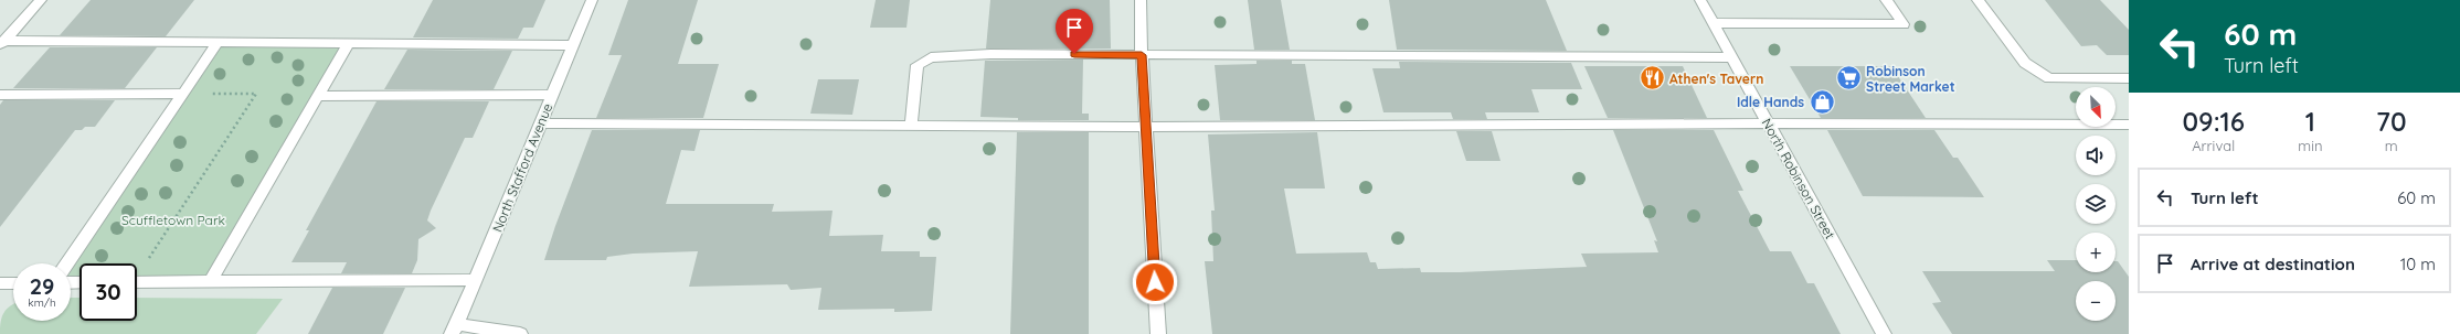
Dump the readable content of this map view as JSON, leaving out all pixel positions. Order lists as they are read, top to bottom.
{
  "streets": {
    "street": ["North Stafford Avenue", "North Robinson Street"]
  },
  "parks": ["Scuffletown Park"],
  "places": {
    "restaurant": ["Athen's Tavern"],
    "supermarket": ["Robinson Street Market"],
    "shop": ["Idle Hands"]
  },
  "north": "bottom right",
  "page": {
    "turn": ["60 m", "Turn left"],
    "map_buttons": ["+", "−"],
    "eta": [
      "09:16",
      "Arrival",
      "1",
      "min",
      "70",
      "m"
    ],
    "list": [
      {
        "name": "Turn left",
        "value": "60 m"
      },
      {
        "name": "Arrive at destination",
        "value": "10 m"
      }
    ],
    "speed": "29 km/h",
    "limit": "30"
  }
}
